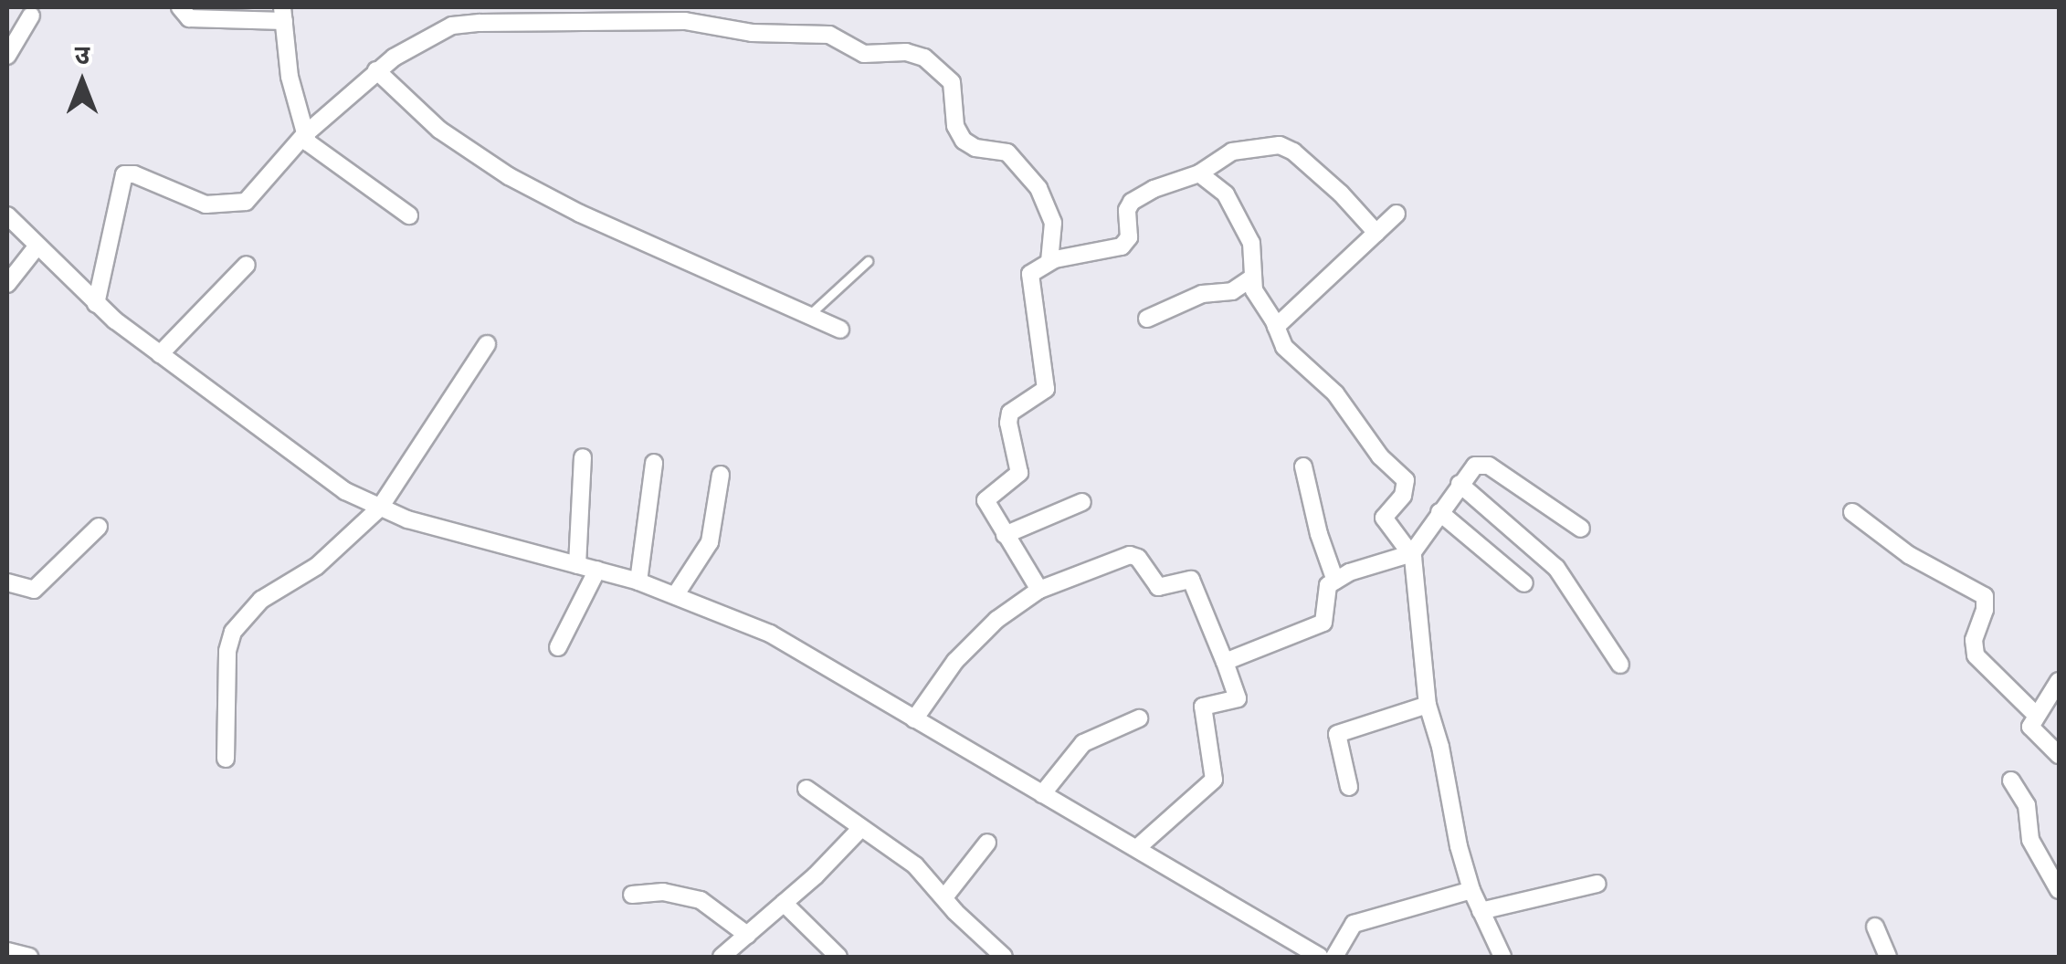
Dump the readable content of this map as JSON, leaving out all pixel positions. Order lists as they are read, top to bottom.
{
  "north": "top"
}
